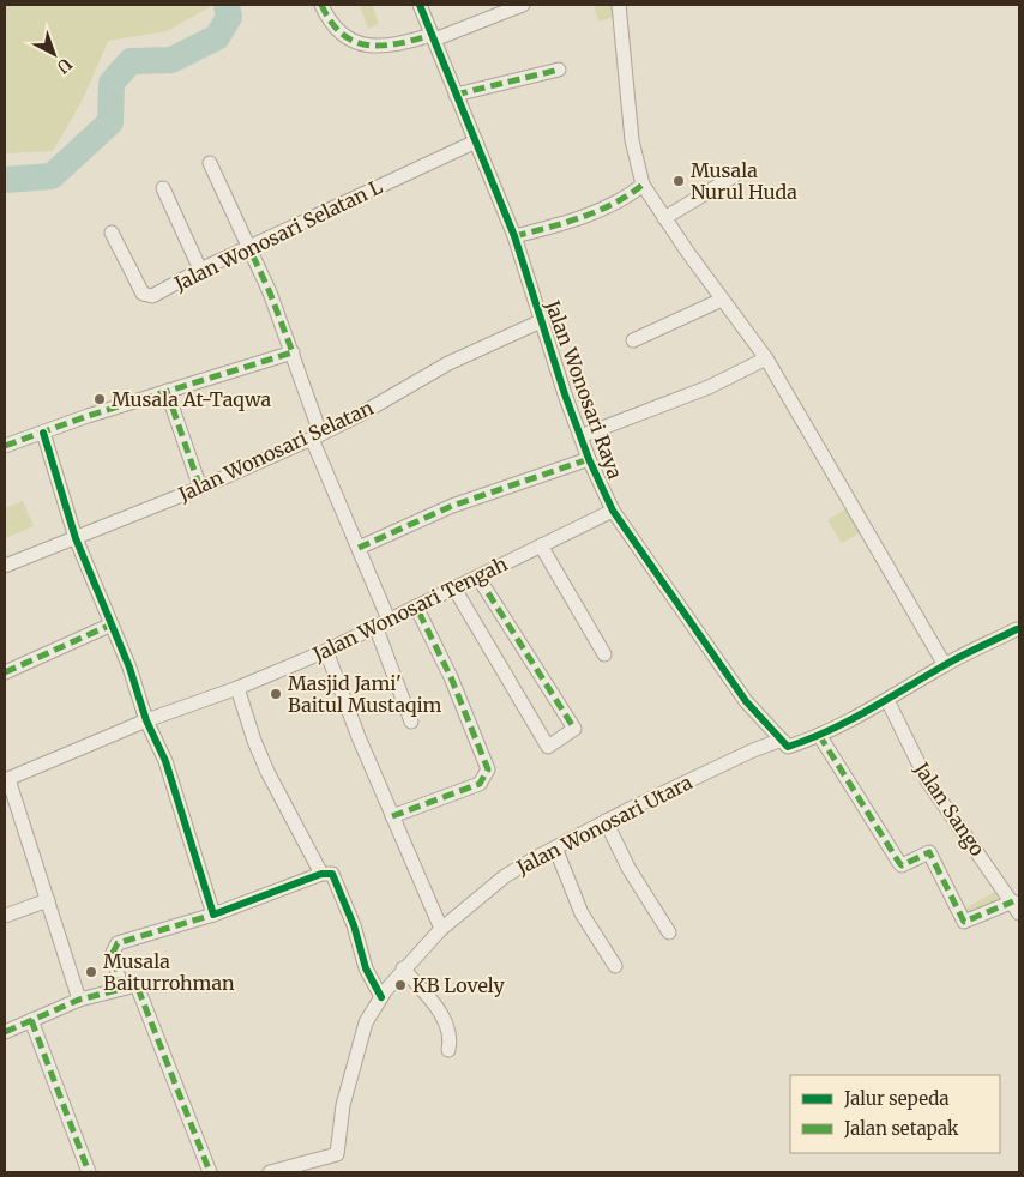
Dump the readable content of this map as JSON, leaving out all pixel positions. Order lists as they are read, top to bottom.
{
  "streets": {
    "street": [
      "Jalan Wonosari Selatan L",
      "Jalan Wonosari Raya",
      "Jalan Wonosari Selatan",
      "Jalan Wonosari Tengah",
      "Jalan Sango",
      "Jalan Wonosari Utara"
    ]
  },
  "crossings": [
    ["Jalan Wonosari Selatan L", "Jalan Wonosari Raya"],
    ["Jalan Wonosari Raya", "Jalan Wonosari Selatan"],
    ["Jalan Wonosari Raya", "Jalan Wonosari Tengah"],
    ["Jalan Wonosari Raya", "Jalan Wonosari Utara"],
    ["Jalan Sango", "Jalan Wonosari Utara"]
  ],
  "places": [
    "Musala Nurul Huda",
    "Musala At-Taqwa",
    "Masjid Jami' Baitul Mustaqim",
    "Musala Baiturrohman",
    "KB Lovely"
  ],
  "legend": ["Jalur sepeda", "Jalan setapak"],
  "north": "bottom right"
}
